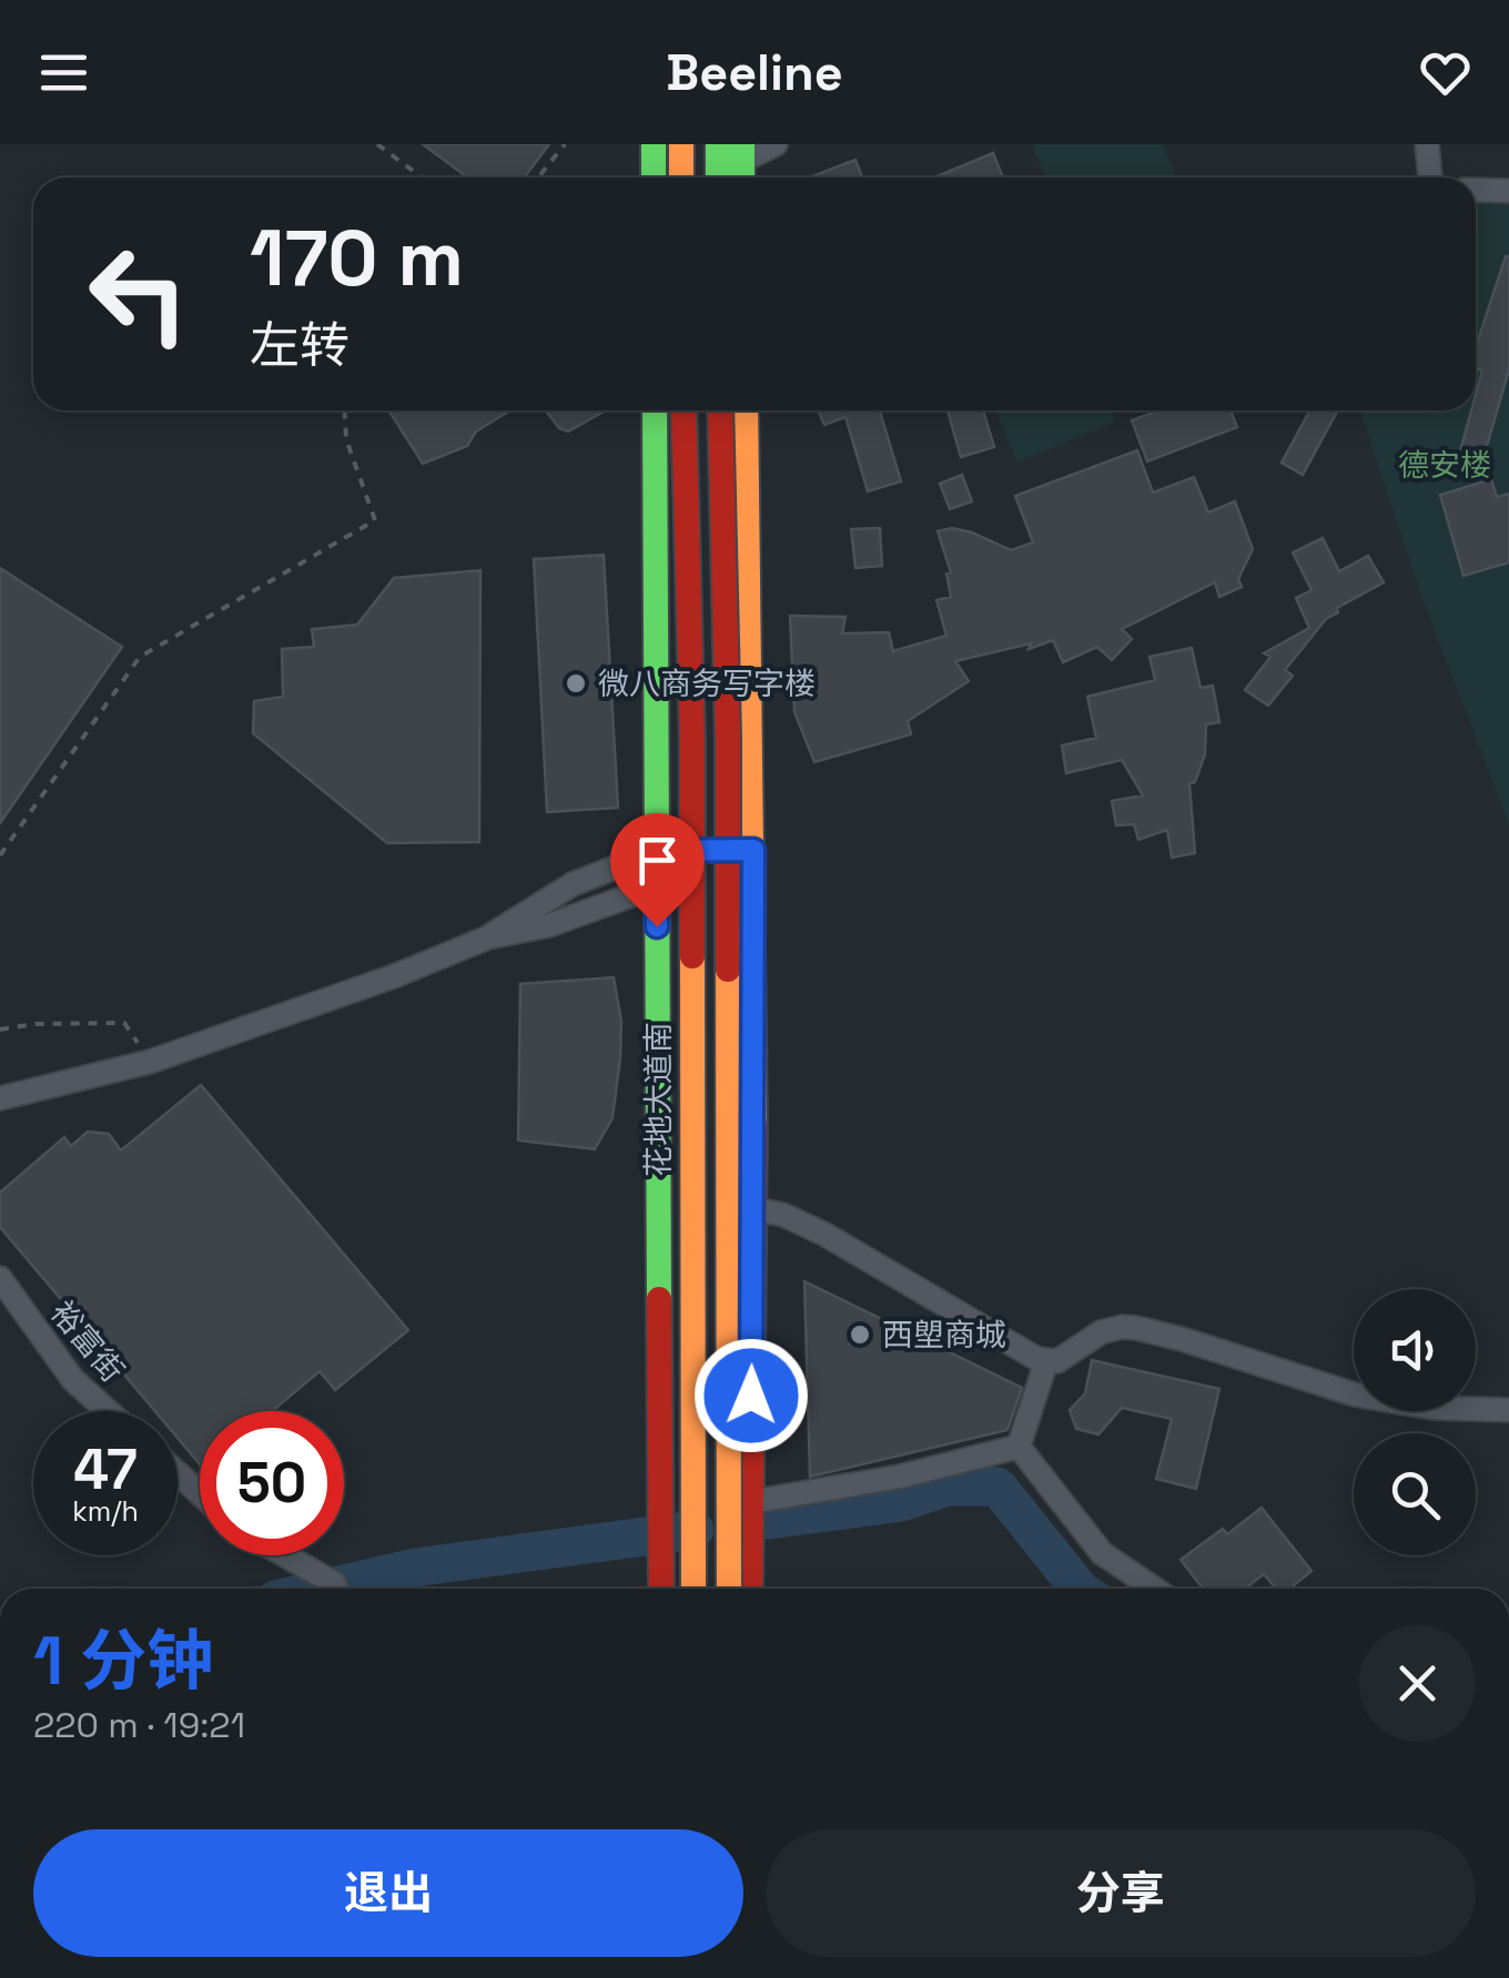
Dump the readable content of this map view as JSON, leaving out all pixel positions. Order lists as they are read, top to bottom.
{
  "streets": {
    "main road": ["花地大道南"],
    "street": ["裕富街"]
  },
  "parks": ["德安楼"],
  "places": ["微八商务写字楼", "西塱商城"],
  "page": {
    "header": "Beeline",
    "turn": ["170 m", "左转"],
    "speed": "47 km/h",
    "limit": "50",
    "heading": ["1 分钟", "220 m · 19:21"],
    "buttons": ["退出", "分享"]
  }
}
